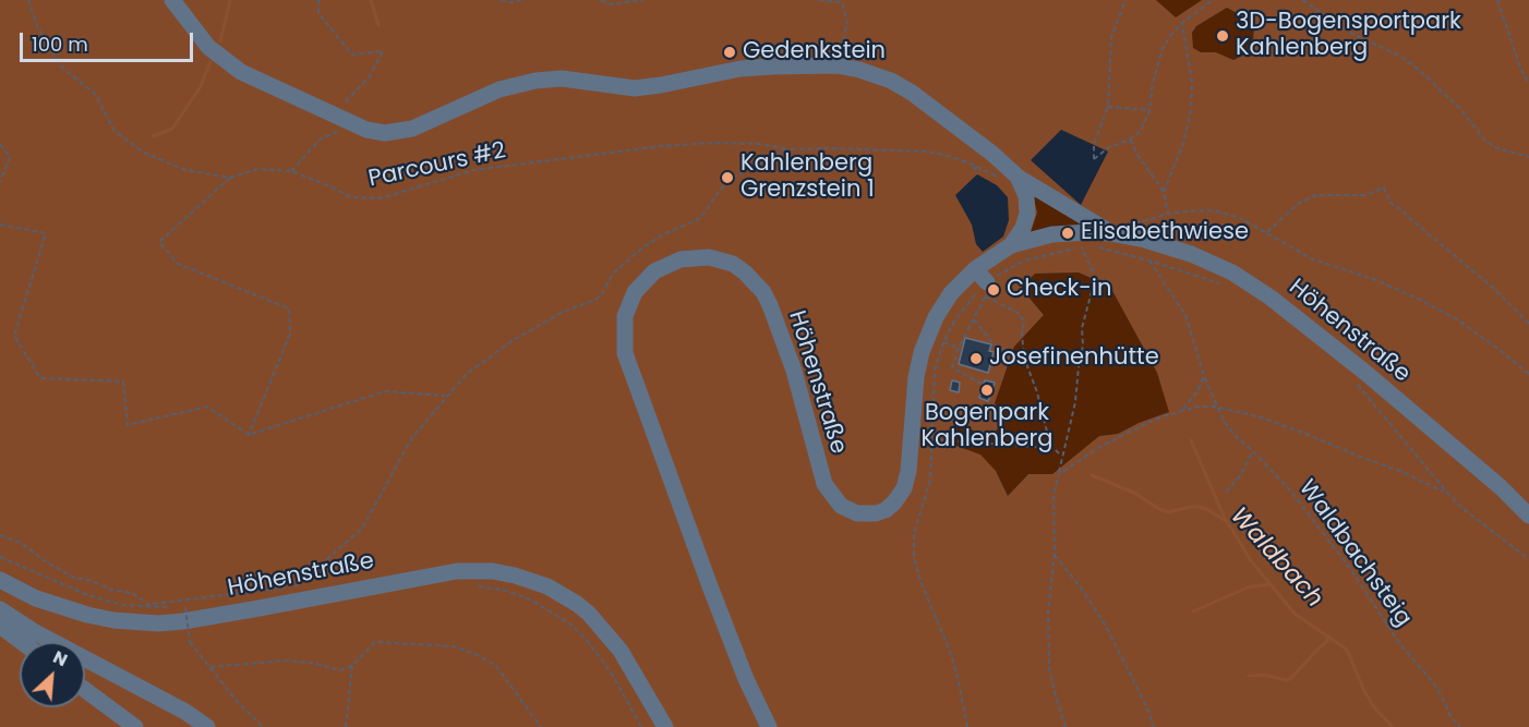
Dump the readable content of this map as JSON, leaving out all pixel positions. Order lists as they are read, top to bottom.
{
  "streets": {
    "street": ["Höhenstraße"],
    "path": ["Parcours #2", "Waldbachsteig"]
  },
  "crossings": [
    ["Parcours #2", "Höhenstraße"]
  ],
  "water": ["Waldbach"],
  "places": [
    "3D-Bogensportpark Kahlenberg",
    "Gedenkstein",
    "Kahlenberg Grenzstein 1",
    "Elisabethwiese",
    "Check-in",
    "Josefinenhütte",
    "Bogenpark Kahlenberg"
  ],
  "scale_bar": "100 m",
  "north": "top right"
}
